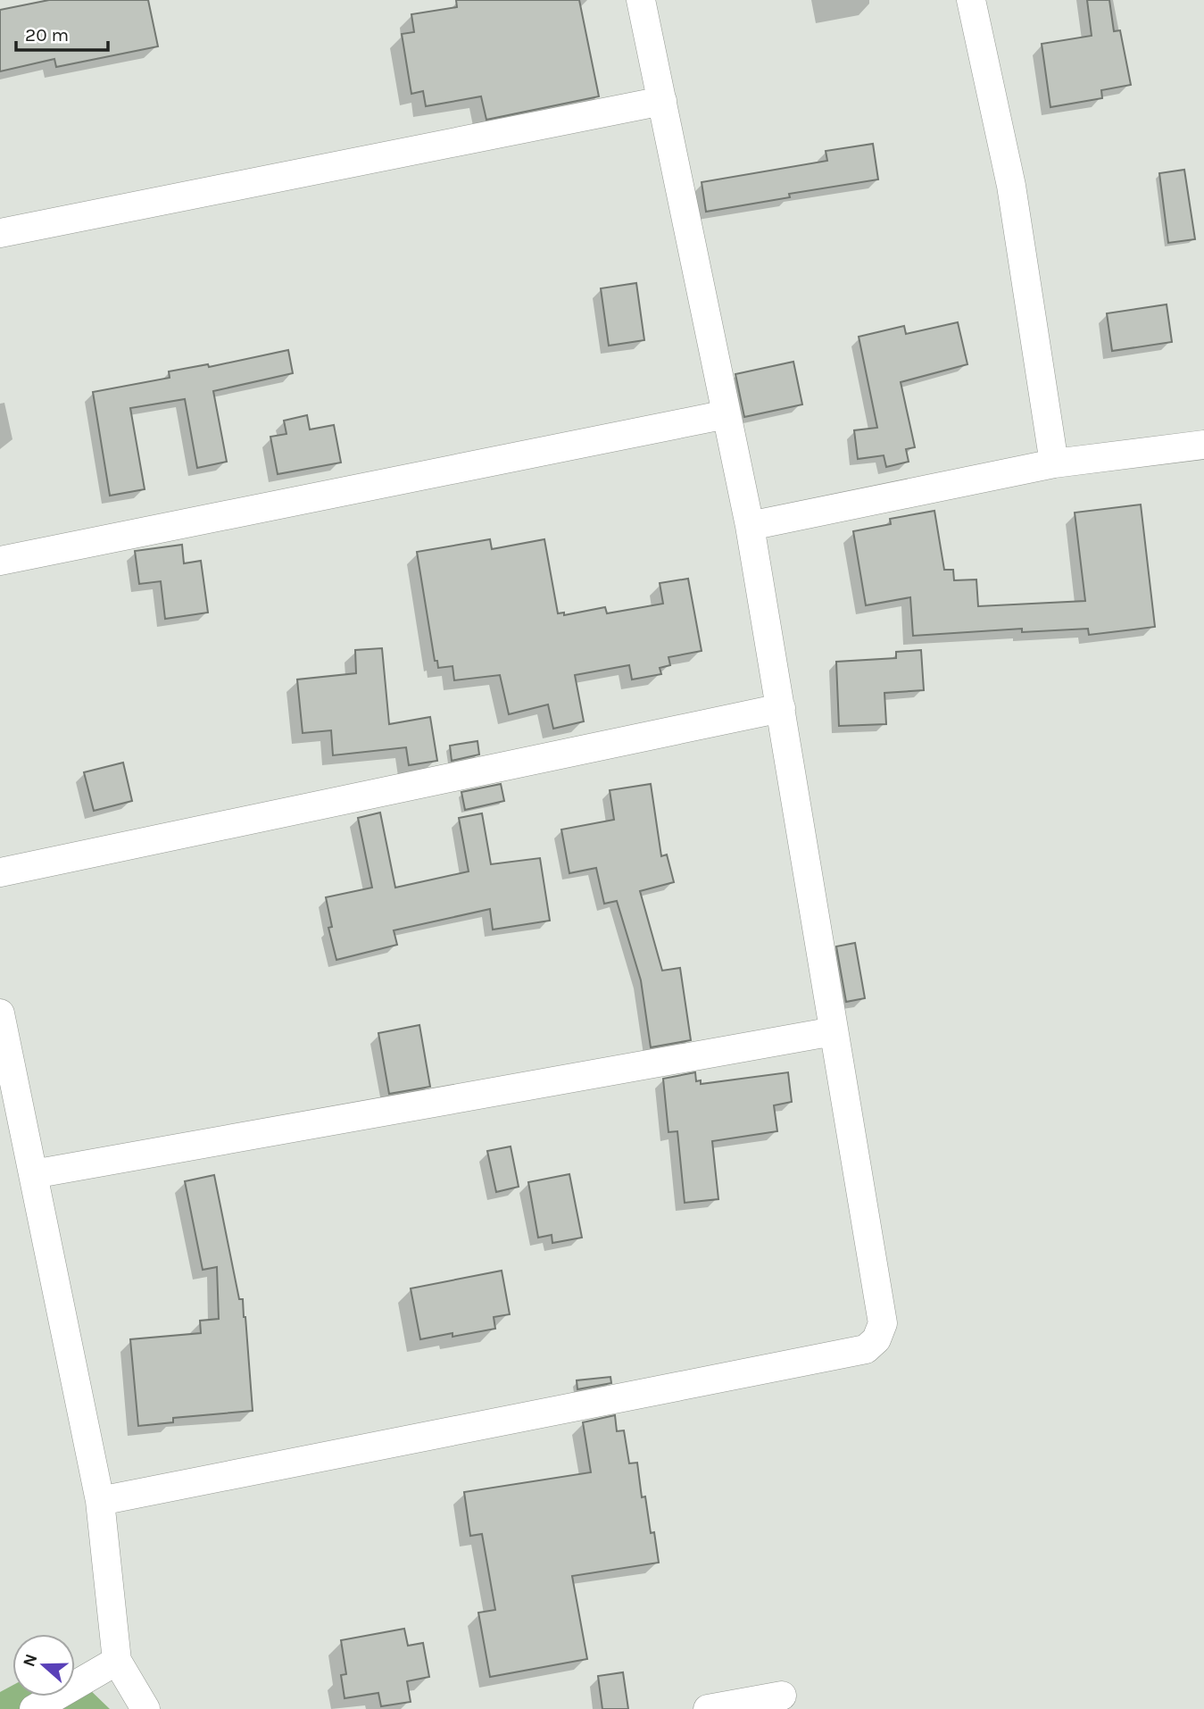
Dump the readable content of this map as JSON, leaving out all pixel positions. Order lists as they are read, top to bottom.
{
  "scale_bar": "20 m",
  "north": "left"
}
